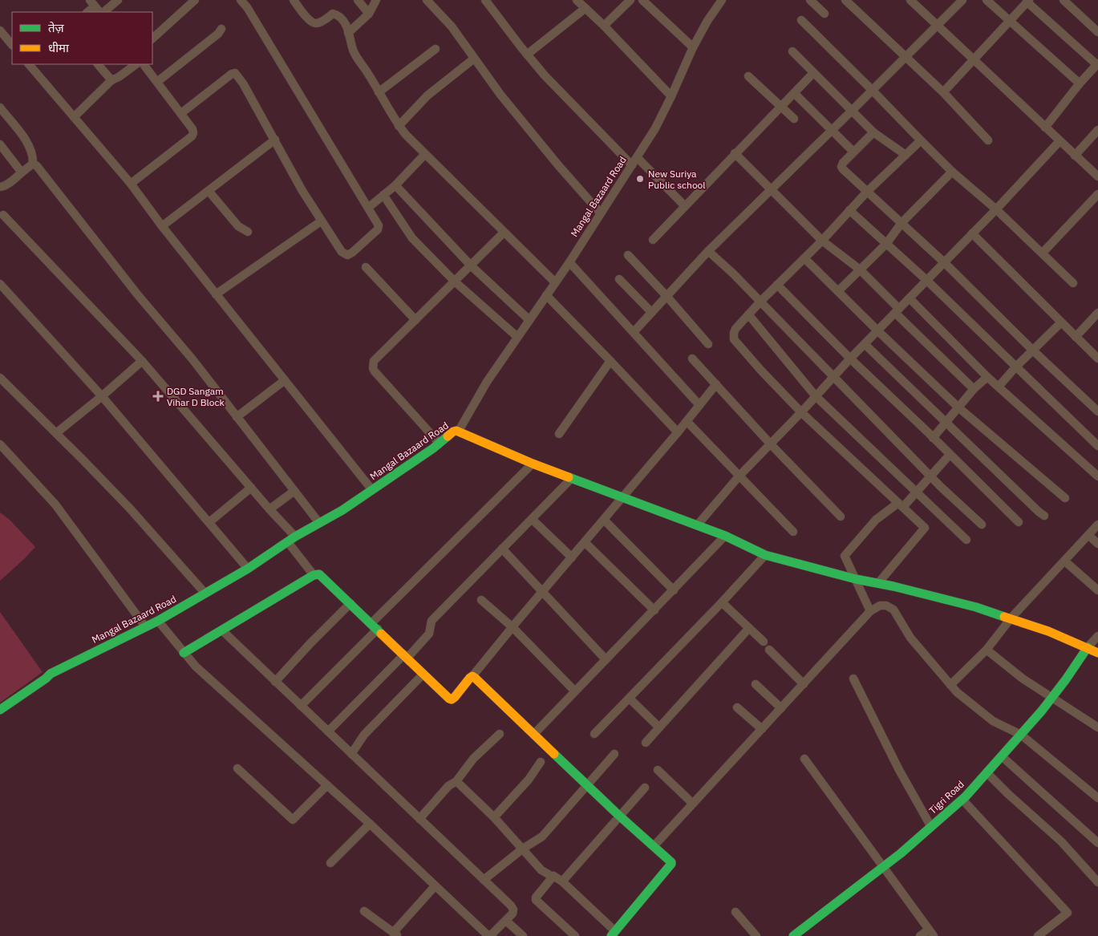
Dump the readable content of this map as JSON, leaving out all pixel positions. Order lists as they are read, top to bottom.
{
  "streets": {
    "street": ["Mangal Bazaard Road", "Tigri Road"]
  },
  "places": {
    "other": ["New Suriya Public school"],
    "health": ["DGD Sangam Vihar D Block"]
  },
  "legend": ["तेज़", "धीमा"]
}
